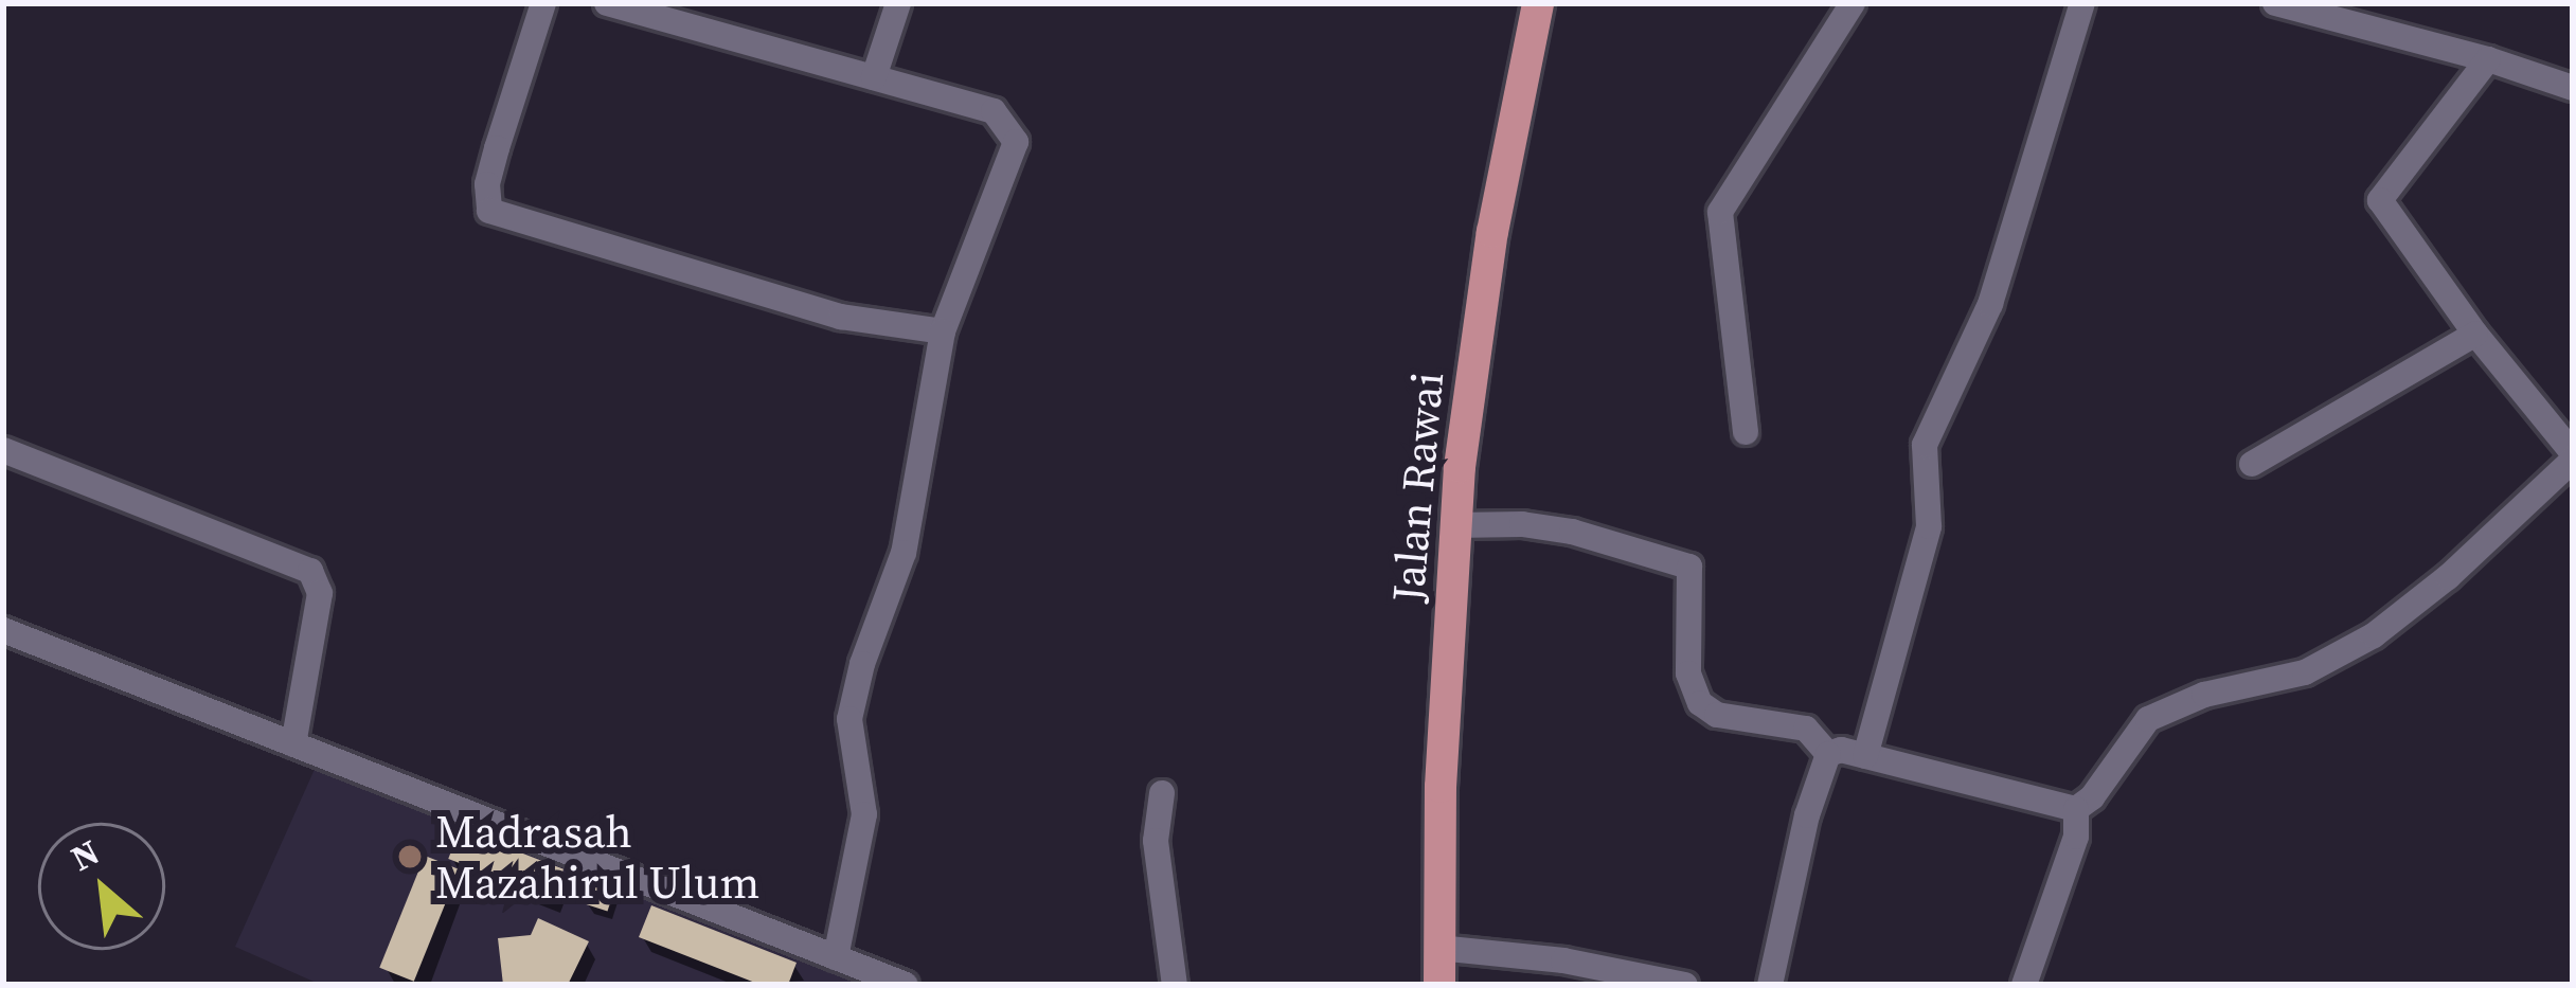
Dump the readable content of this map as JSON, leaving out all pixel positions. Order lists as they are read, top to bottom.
{
  "streets": {
    "main road": ["Jalan Rawai"]
  },
  "places": ["Madrasah Mazahirul Ulum"],
  "north": "top left"
}
